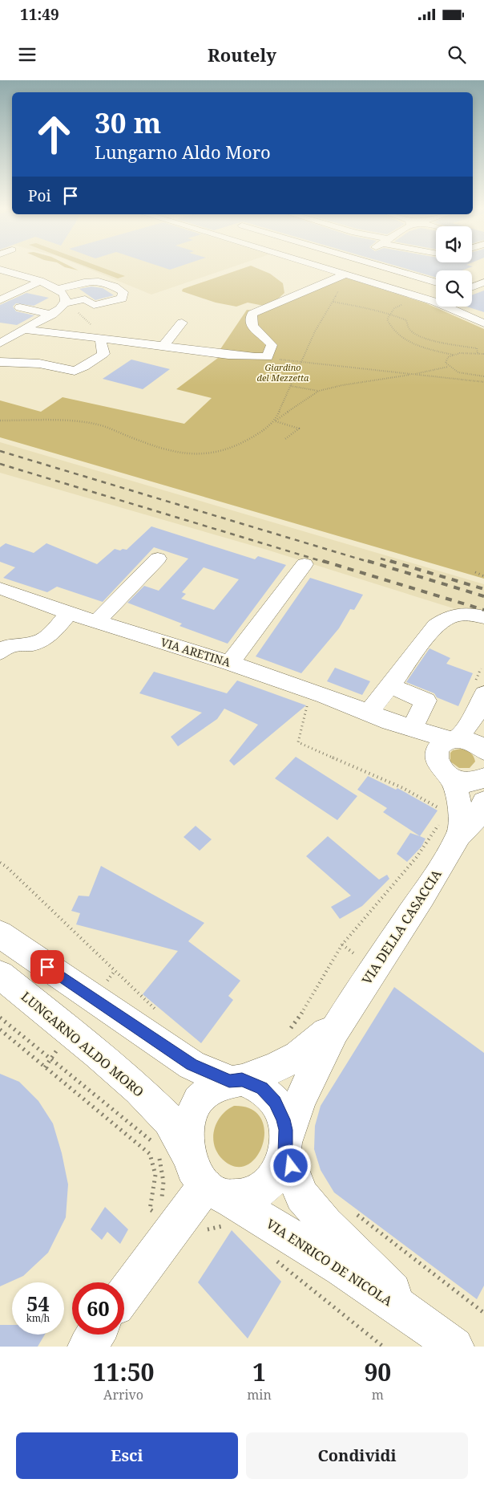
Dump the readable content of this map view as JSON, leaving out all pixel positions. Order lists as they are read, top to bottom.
{
  "streets": {
    "street": [
      "VIA ARETINA",
      "VIA DELLA CASACCIA",
      "LUNGARNO ALDO MORO",
      "VIA ENRICO DE NICOLA"
    ]
  },
  "crossings": [
    ["VIA DELLA CASACCIA", "LUNGARNO ALDO MORO"],
    ["VIA DELLA CASACCIA", "VIA ENRICO DE NICOLA"],
    ["LUNGARNO ALDO MORO", "VIA ENRICO DE NICOLA"]
  ],
  "parks": ["Giardino del Mezzetta"],
  "page": {
    "status": "11:49",
    "header": "Routely",
    "turn": ["30 m", "Lungarno Aldo Moro"],
    "then": "Poi",
    "speed": "54 km/h",
    "limit": "60",
    "eta": [
      "11:50",
      "Arrivo",
      "1",
      "min",
      "90",
      "m"
    ],
    "buttons": ["Esci", "Condividi"]
  }
}
